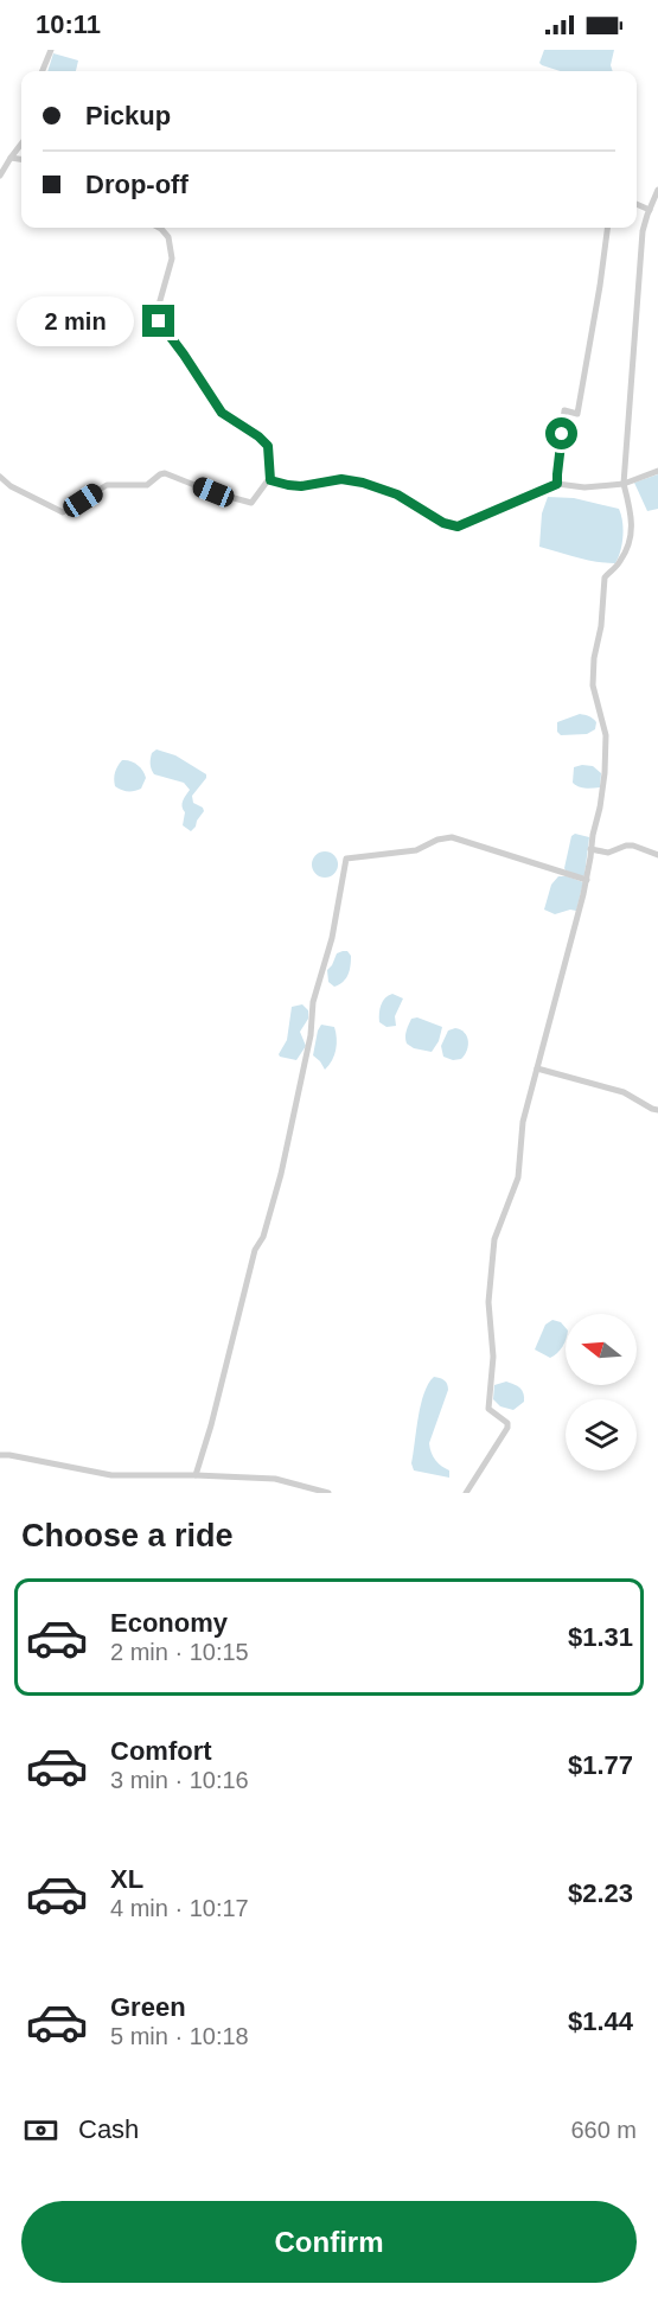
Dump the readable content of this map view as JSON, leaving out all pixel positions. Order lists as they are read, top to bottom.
{
  "north": "left",
  "page": {
    "status": "10:11",
    "banner": ["Pickup", "Drop-off"],
    "bubble": "2 min",
    "heading": "Choose a ride",
    "list": [
      {
        "name": "Economy",
        "note": "2 min · 10:15",
        "value": "$1.31"
      },
      {
        "name": "Comfort",
        "note": "3 min · 10:16",
        "value": "$1.77"
      },
      {
        "name": "XL",
        "note": "4 min · 10:17",
        "value": "$2.23"
      },
      {
        "name": "Green",
        "note": "5 min · 10:18",
        "value": "$1.44"
      }
    ],
    "pay": ["Cash", "660 m"],
    "buttons": "Confirm"
  }
}
